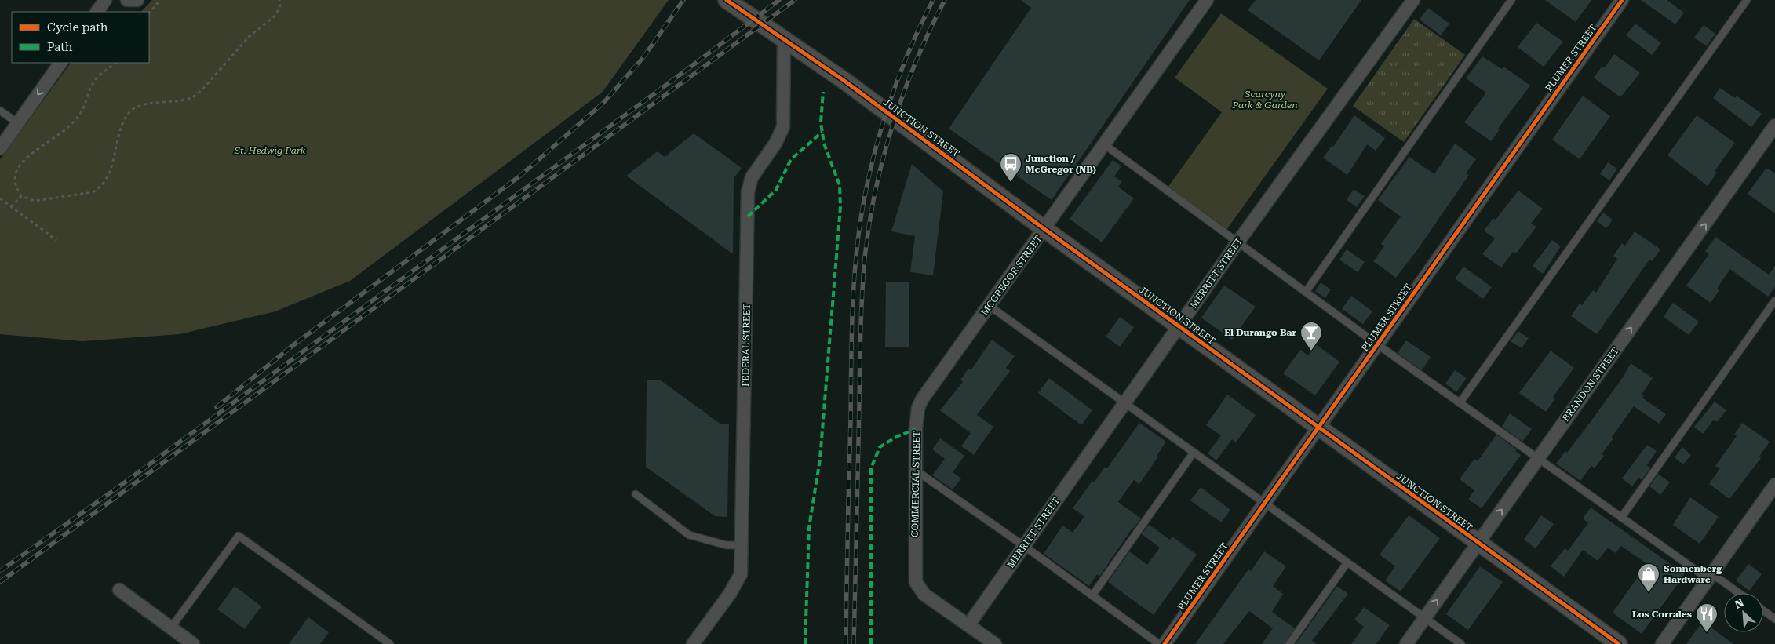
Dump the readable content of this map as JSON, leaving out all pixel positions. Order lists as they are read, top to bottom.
{
  "streets": {
    "street": [
      "PLUMER STREET",
      "JUNCTION STREET",
      "MERRITT STREET",
      "MCGREGOR STREET",
      "FEDERAL STREET",
      "BRANDON STREET",
      "COMMERCIAL STREET"
    ]
  },
  "crossings": [
    ["PLUMER STREET", "JUNCTION STREET"],
    ["JUNCTION STREET", "MERRITT STREET"],
    ["JUNCTION STREET", "MCGREGOR STREET"],
    ["JUNCTION STREET", "FEDERAL STREET"],
    ["JUNCTION STREET", "BRANDON STREET"],
    ["MERRITT STREET", "COMMERCIAL STREET"],
    ["MCGREGOR STREET", "COMMERCIAL STREET"]
  ],
  "one_way": ["BRANDON STREET"],
  "parks": ["Scarcyny Park & Garden", "St. Hedwig Park"],
  "places": {
    "bus stop": ["Junction / McGregor (NB)"],
    "bar": ["El Durango Bar"],
    "shop": ["Sonnenberg Hardware"],
    "restaurant": ["Los Corrales"]
  },
  "legend": ["Cycle path", "Path"],
  "north": "top left"
}
